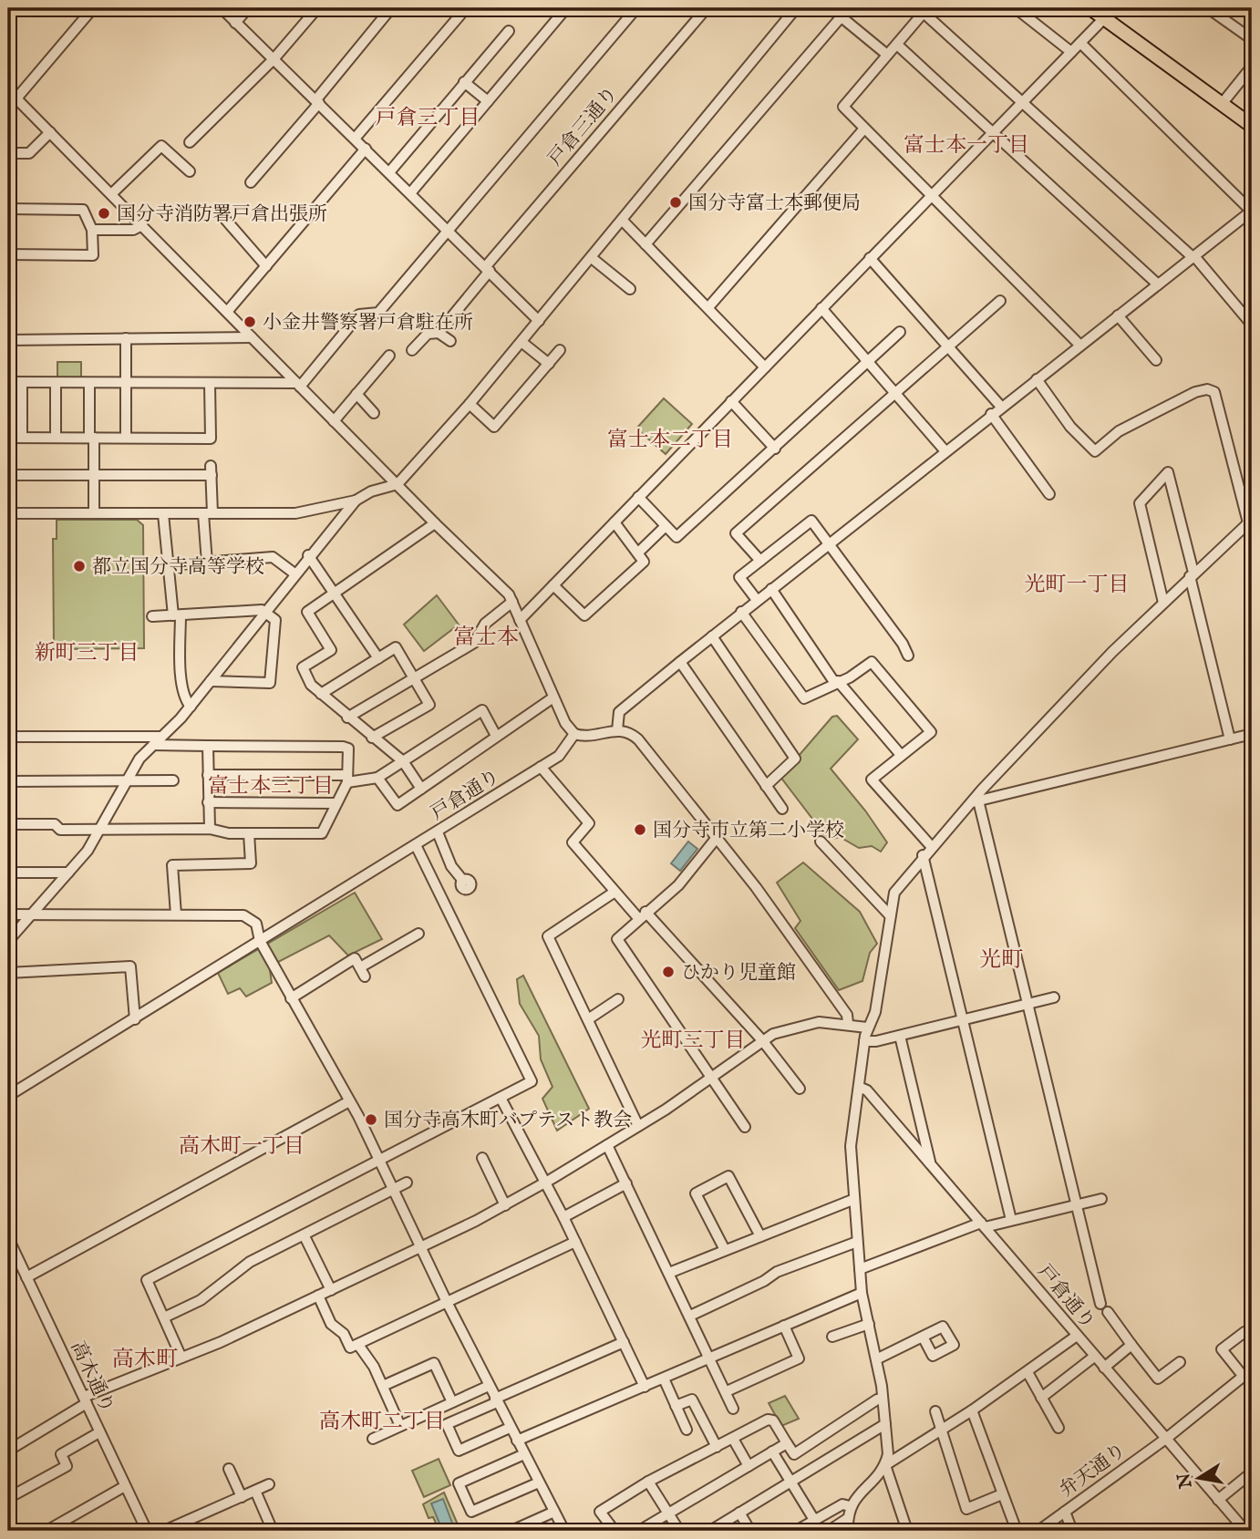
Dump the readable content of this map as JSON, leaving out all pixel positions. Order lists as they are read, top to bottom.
{
  "streets": {
    "street": [
      "戸倉三通り",
      "戸倉通り",
      "高木通り",
      "弁天通り"
    ]
  },
  "crossings": [
    ["戸倉通り", "弁天通り"]
  ],
  "districts": [
    "戸倉三丁目",
    "富士本一丁目",
    "富士本二丁目",
    "光町一丁目",
    "富士本",
    "新町三丁目",
    "富士本三丁目",
    "光町",
    "光町三丁目",
    "高木町一丁目",
    "高木町",
    "高木町二丁目"
  ],
  "places": [
    "国分寺富士本郵便局",
    "国分寺消防署戸倉出張所",
    "小金井警察署戸倉駐在所",
    "都立国分寺高等学校",
    "国分寺市立第二小学校",
    "ひかり児童館",
    "国分寺高木町バプテスト教会"
  ],
  "north": "left"
}
